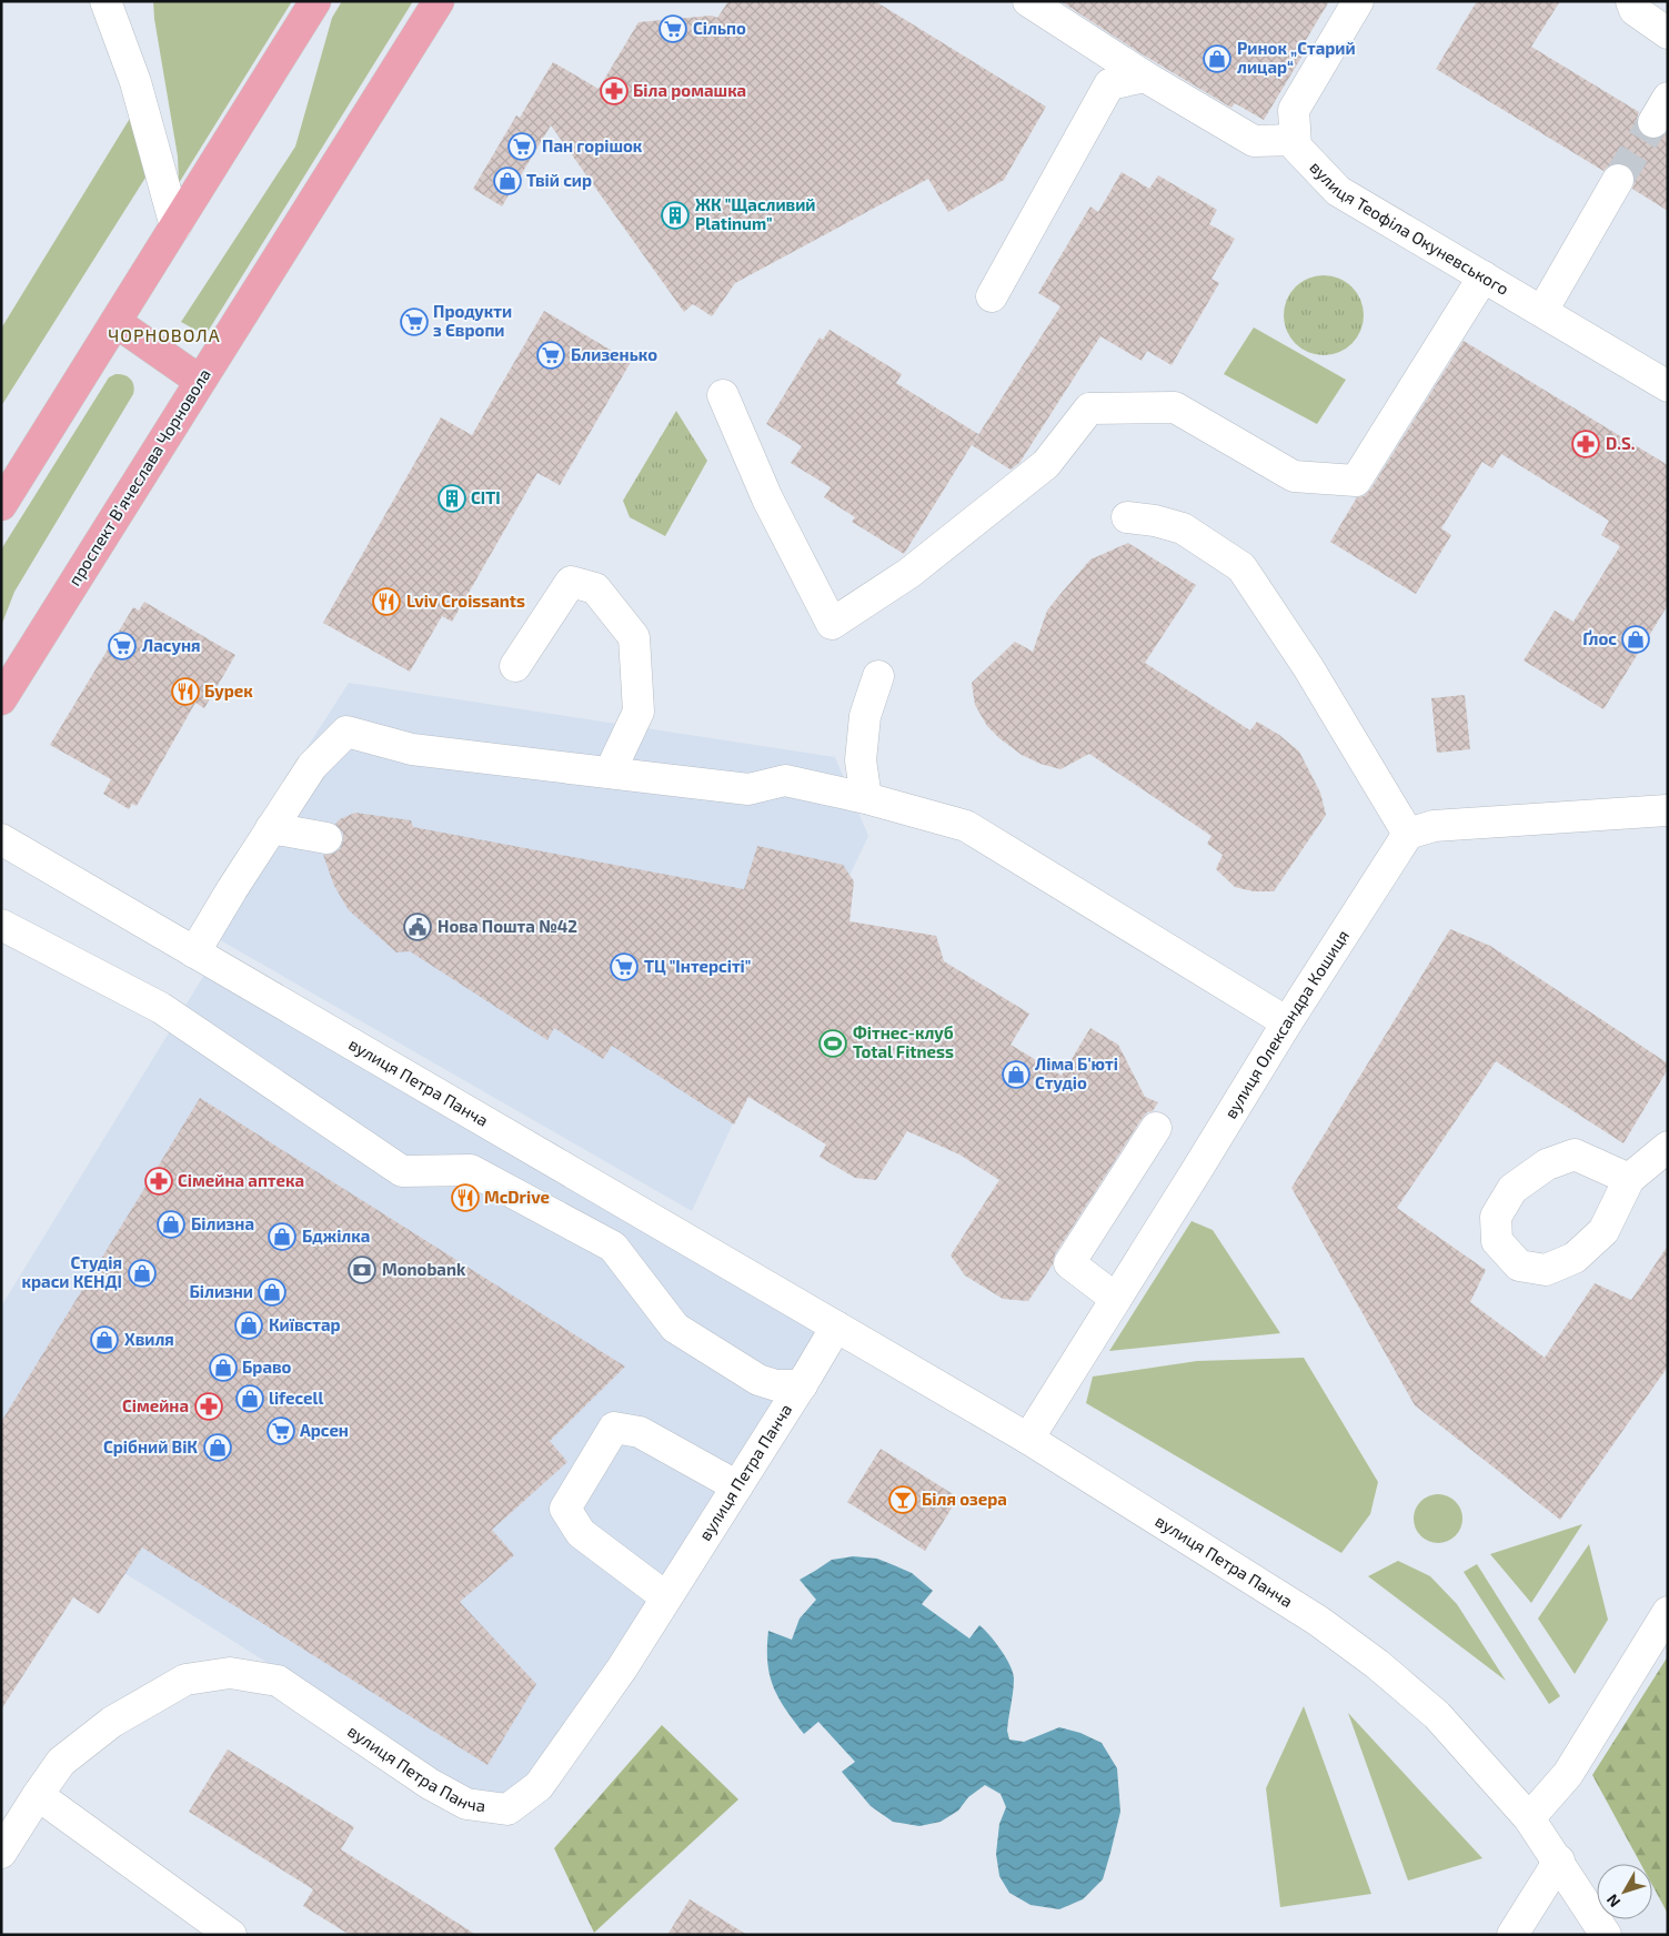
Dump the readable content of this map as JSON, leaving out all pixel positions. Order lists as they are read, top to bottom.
{
  "streets": {
    "main road": ["проспект Вʼячеслава Чорновола"],
    "street": ["вулиця Теофіла Окуневського", "вулиця Олександра Кошиця", "вулиця Петра Панча"]
  },
  "crossings": [
    ["вулиця Олександра Кошиця", "вулиця Петра Панча"]
  ],
  "districts": ["ЧОРНОВОЛА"],
  "places": {
    "supermarket": [
      "Сільпо",
      "Пан горішок",
      "Продукти з Європи",
      "Близенько",
      "Ласуня",
      "ТЦ \"Інтерсіті\"",
      "Арсен"
    ],
    "shop": [
      "Ринок „Старий лицар“",
      "Твій сир",
      "Ґлос",
      "Ліма Б'юті Студіо",
      "Білизна",
      "Бджілка",
      "Студія краси КЕНДІ",
      "Білизни",
      "Київстар",
      "Хвиля",
      "Браво",
      "lifecell",
      "Срібний ВіК"
    ],
    "pharmacy": [
      "Біла ромашка",
      "D.S.",
      "Сімейна аптека",
      "Сімейна"
    ],
    "building": ["ЖК \"Щасливий Platinum\"", "CITI"],
    "restaurant": ["Lviv Croissants", "Бурек", "McDrive"],
    "public building": ["Нова Пошта №42"],
    "sports": ["Фітнес-клуб Total Fitness"],
    "bank": ["Monobank"],
    "bar": ["Біля озера"]
  },
  "north": "bottom left"
}
